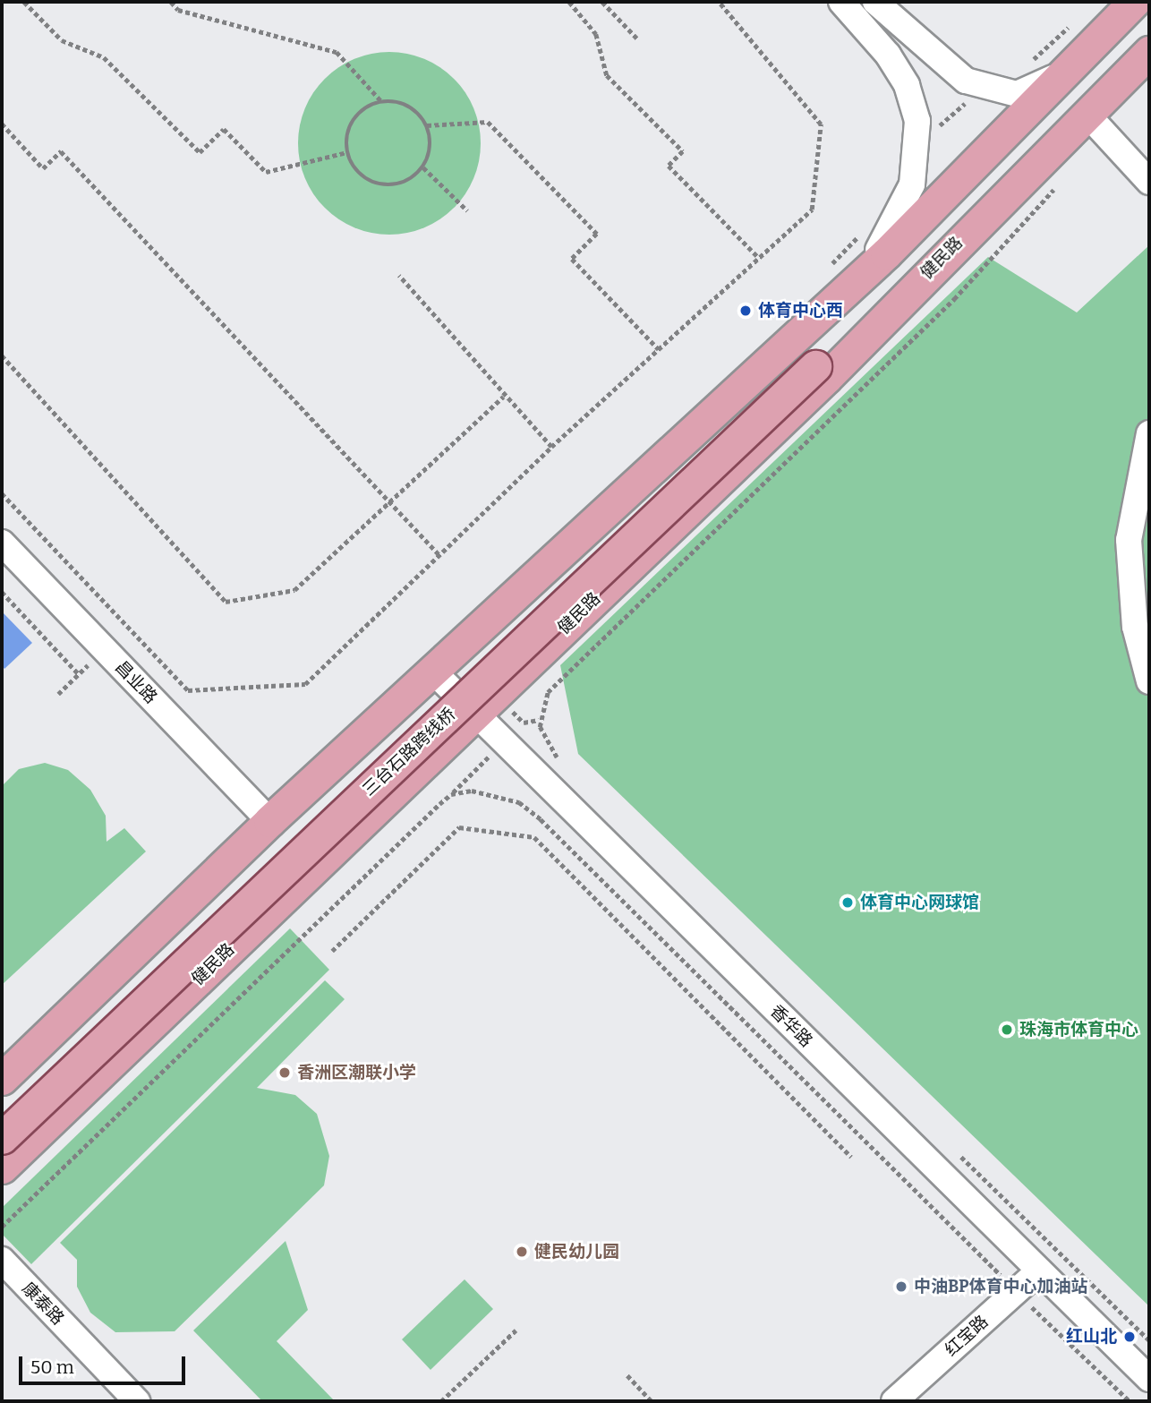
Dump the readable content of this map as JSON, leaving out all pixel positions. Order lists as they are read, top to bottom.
{
  "streets": {
    "main road": ["健民路", "三台石路跨线桥"],
    "street": [
      "昌业路",
      "香华路",
      "康泰路",
      "红宝路"
    ]
  },
  "crossings": [
    ["健民路", "香华路"],
    ["香华路", "红宝路"]
  ],
  "places": [
    "体育中心西",
    "体育中心网球馆",
    "珠海市体育中心",
    "香洲区潮联小学",
    "健民幼儿园",
    "中油BP体育中心加油站",
    "红山北"
  ],
  "scale_bar": "50 m"
}
